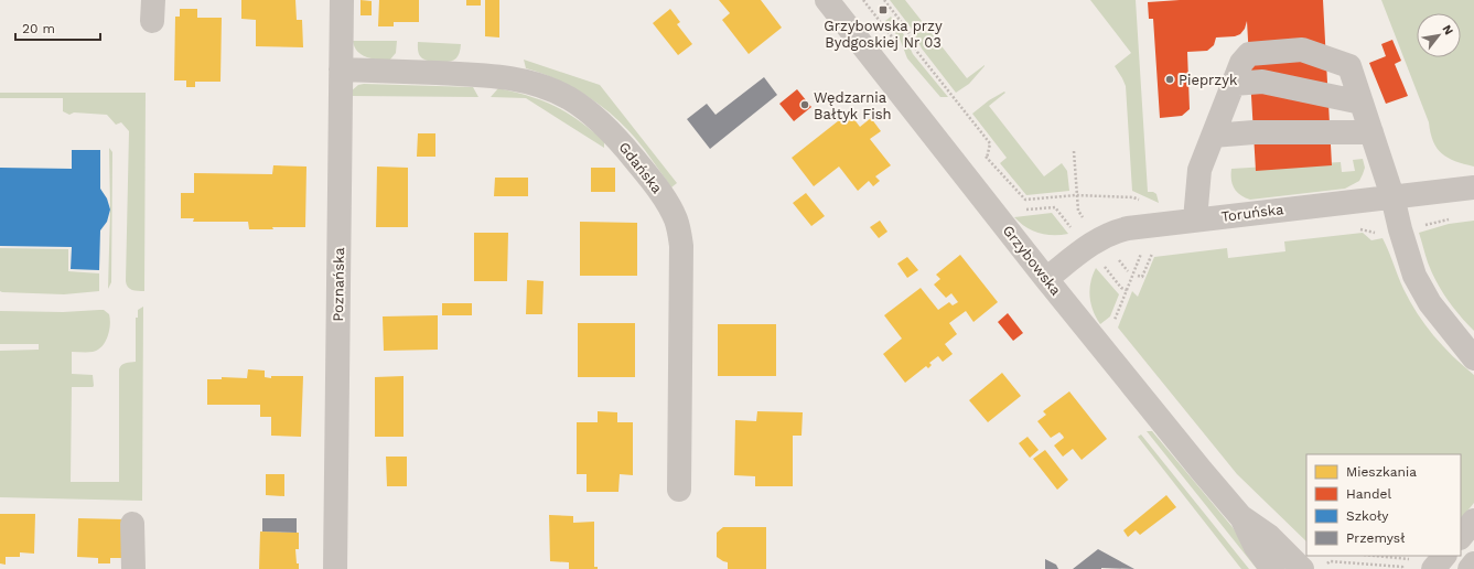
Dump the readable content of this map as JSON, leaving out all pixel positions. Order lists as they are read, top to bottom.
{
  "streets": {
    "street": [
      "Gdańska",
      "Toruńska",
      "Grzybowska",
      "Poznańska"
    ]
  },
  "crossings": [
    ["Gdańska", "Poznańska"],
    ["Toruńska", "Grzybowska"]
  ],
  "places": {
    "transit": ["Grzybowska przy Bydgoskiej Nr 03"],
    "other": ["Pieprzyk", "Wędzarnia Bałtyk Fish"]
  },
  "legend": [
    "Mieszkania",
    "Handel",
    "Szkoły",
    "Przemysł"
  ],
  "scale_bar": "20 m",
  "north": "top right"
}
